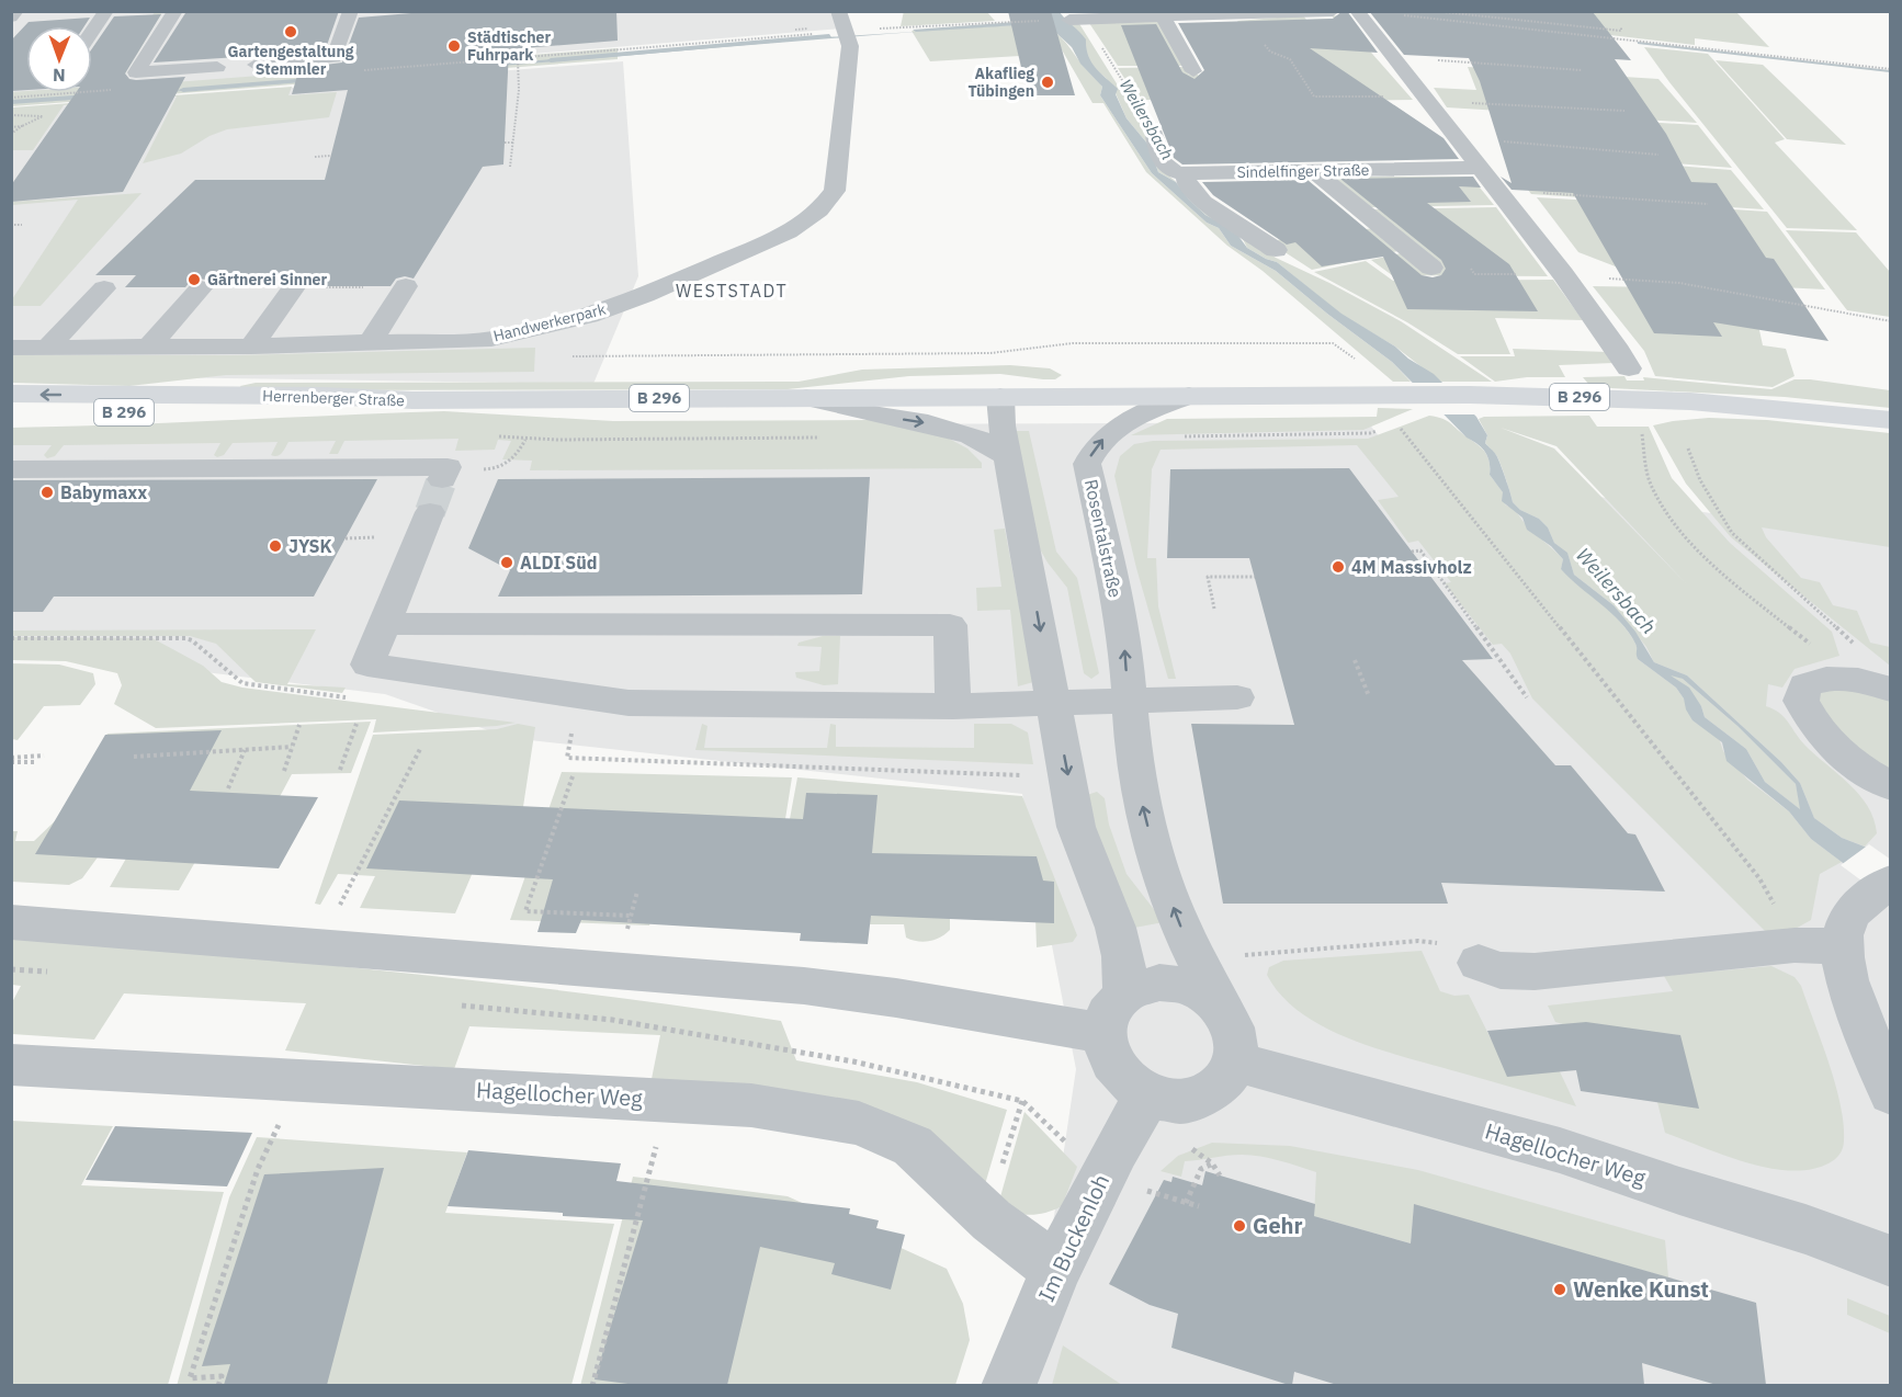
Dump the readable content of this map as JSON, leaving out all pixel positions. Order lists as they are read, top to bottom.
{
  "streets": {
    "main road": ["B 296", "Herrenberger Straße"],
    "street": [
      "Sindelfinger Straße",
      "Handwerkerpark",
      "Rosentalstraße",
      "Hagellocher Weg",
      "Im Buckenloh"
    ]
  },
  "crossings": [
    ["B 296", "Herrenberger Straße"],
    ["B 296", "Rosentalstraße"],
    ["Rosentalstraße", "Hagellocher Weg"],
    ["Rosentalstraße", "Im Buckenloh"],
    ["Hagellocher Weg", "Im Buckenloh"]
  ],
  "districts": ["WESTSTADT"],
  "water": ["Weilersbach"],
  "places": [
    "Gartengestaltung Stemmler",
    "Städtischer Fuhrpark",
    "Akaflieg Tübingen",
    "Gärtnerei Sinner",
    "Babymaxx",
    "JYSK",
    "ALDI Süd",
    "4M Massivholz",
    "Gehr",
    "Wenke Kunst"
  ],
  "north": "bottom"
}
